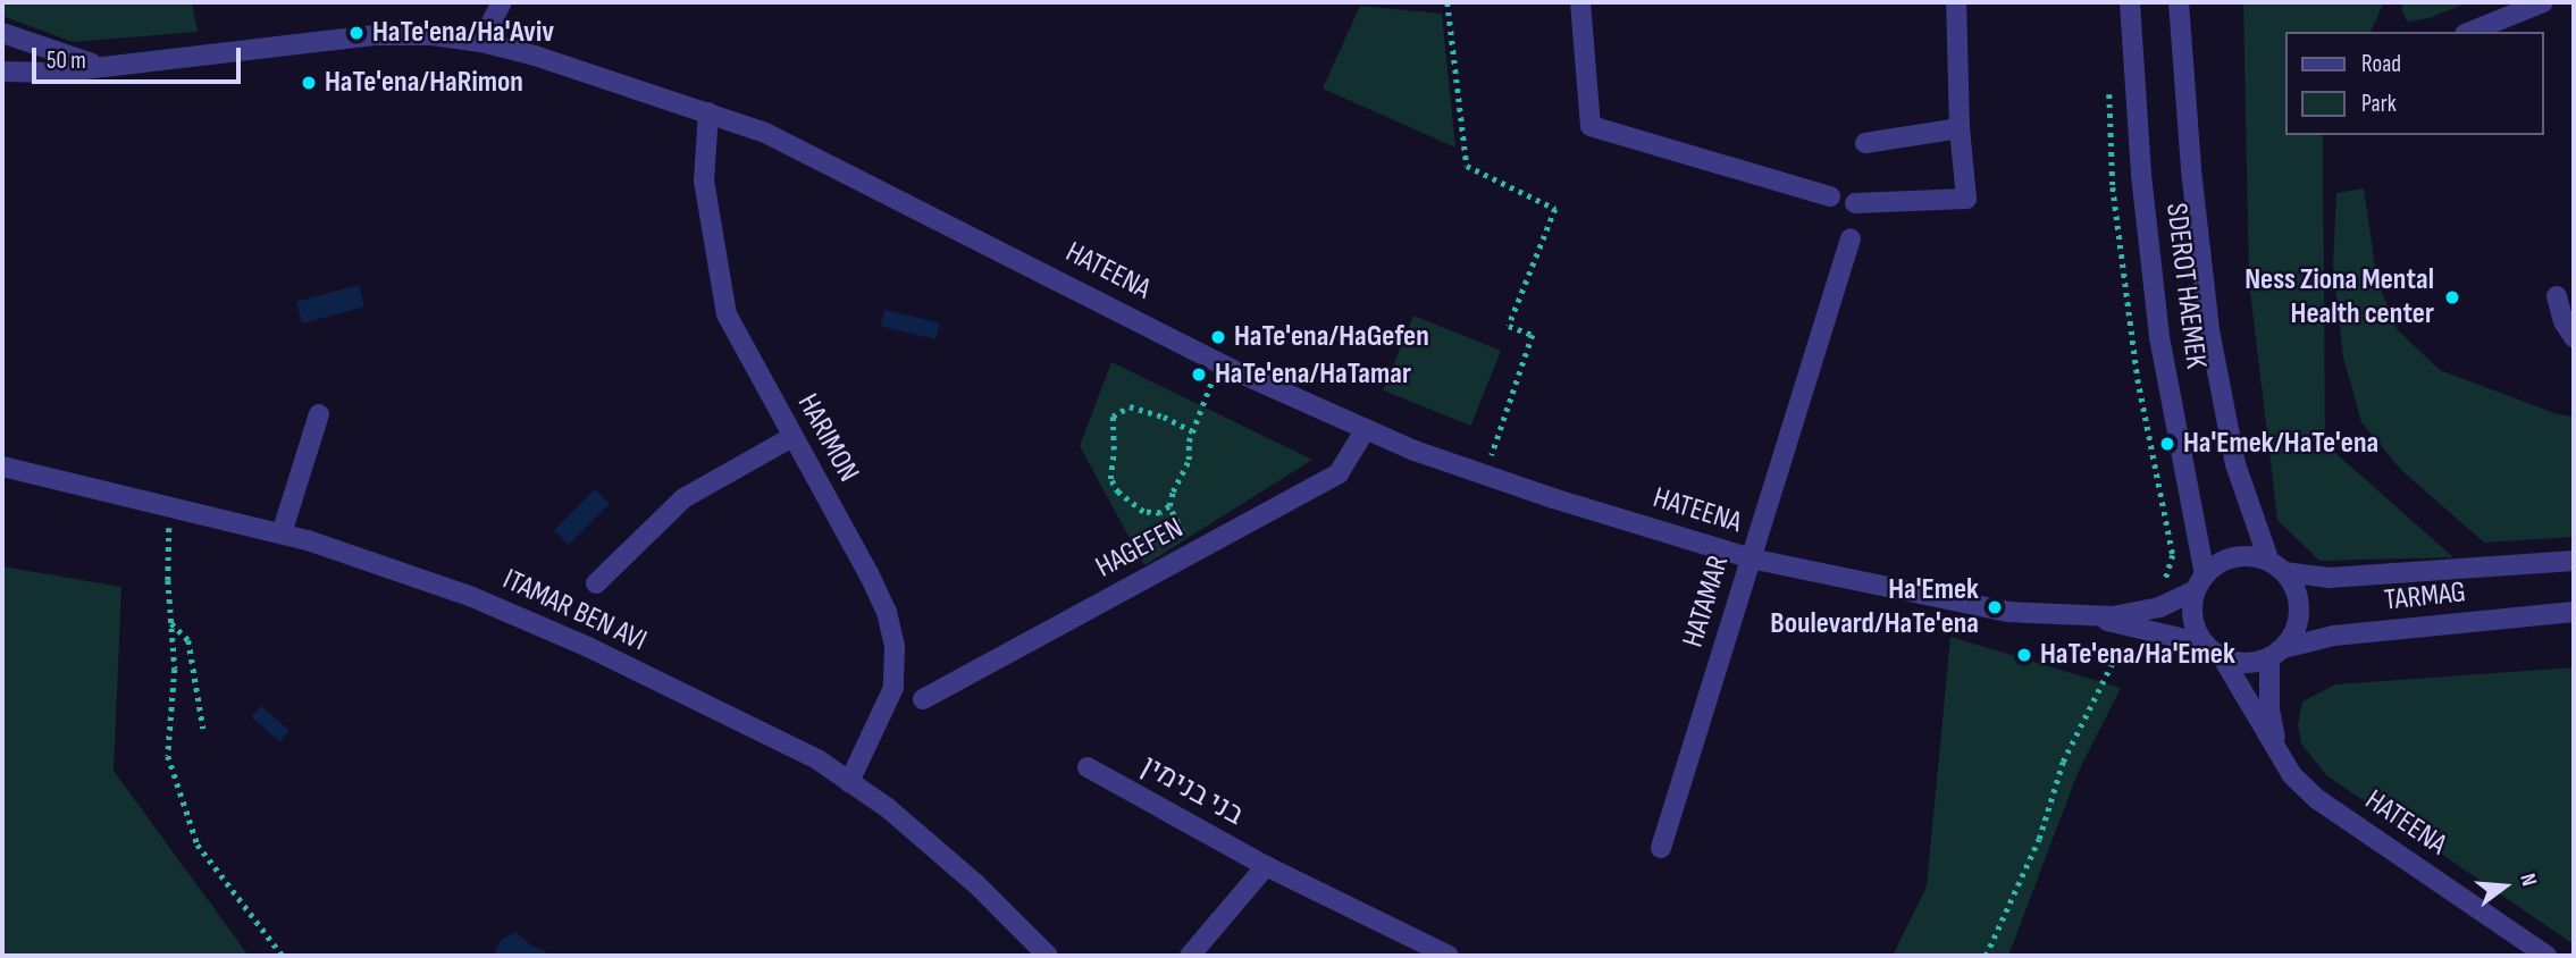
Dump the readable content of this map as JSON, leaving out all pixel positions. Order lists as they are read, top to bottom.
{
  "streets": {
    "street": [
      "HATEENA",
      "SDEROT HAEMEK",
      "HARIMON",
      "HAGEFEN",
      "TARMAG",
      "HATAMAR",
      "ITAMAR BEN AVI",
      "בני בנימין"
    ]
  },
  "crossings": [
    ["HATEENA", "SDEROT HAEMEK"],
    ["HATEENA", "HARIMON"],
    ["HATEENA", "HAGEFEN"],
    ["HATEENA", "TARMAG"],
    ["HATEENA", "HATAMAR"],
    ["SDEROT HAEMEK", "TARMAG"],
    ["HARIMON", "ITAMAR BEN AVI"]
  ],
  "places": [
    "HaTe'ena/Ha'Aviv",
    "HaTe'ena/HaRimon",
    "Ness Ziona Mental Health center",
    "HaTe'ena/HaGefen",
    "HaTe'ena/HaTamar",
    "Ha'Emek/HaTe'ena",
    "Ha'Emek Boulevard/HaTe'ena",
    "HaTe'ena/Ha'Emek"
  ],
  "legend": ["Road", "Park"],
  "scale_bar": "50 m",
  "north": "right"
}
